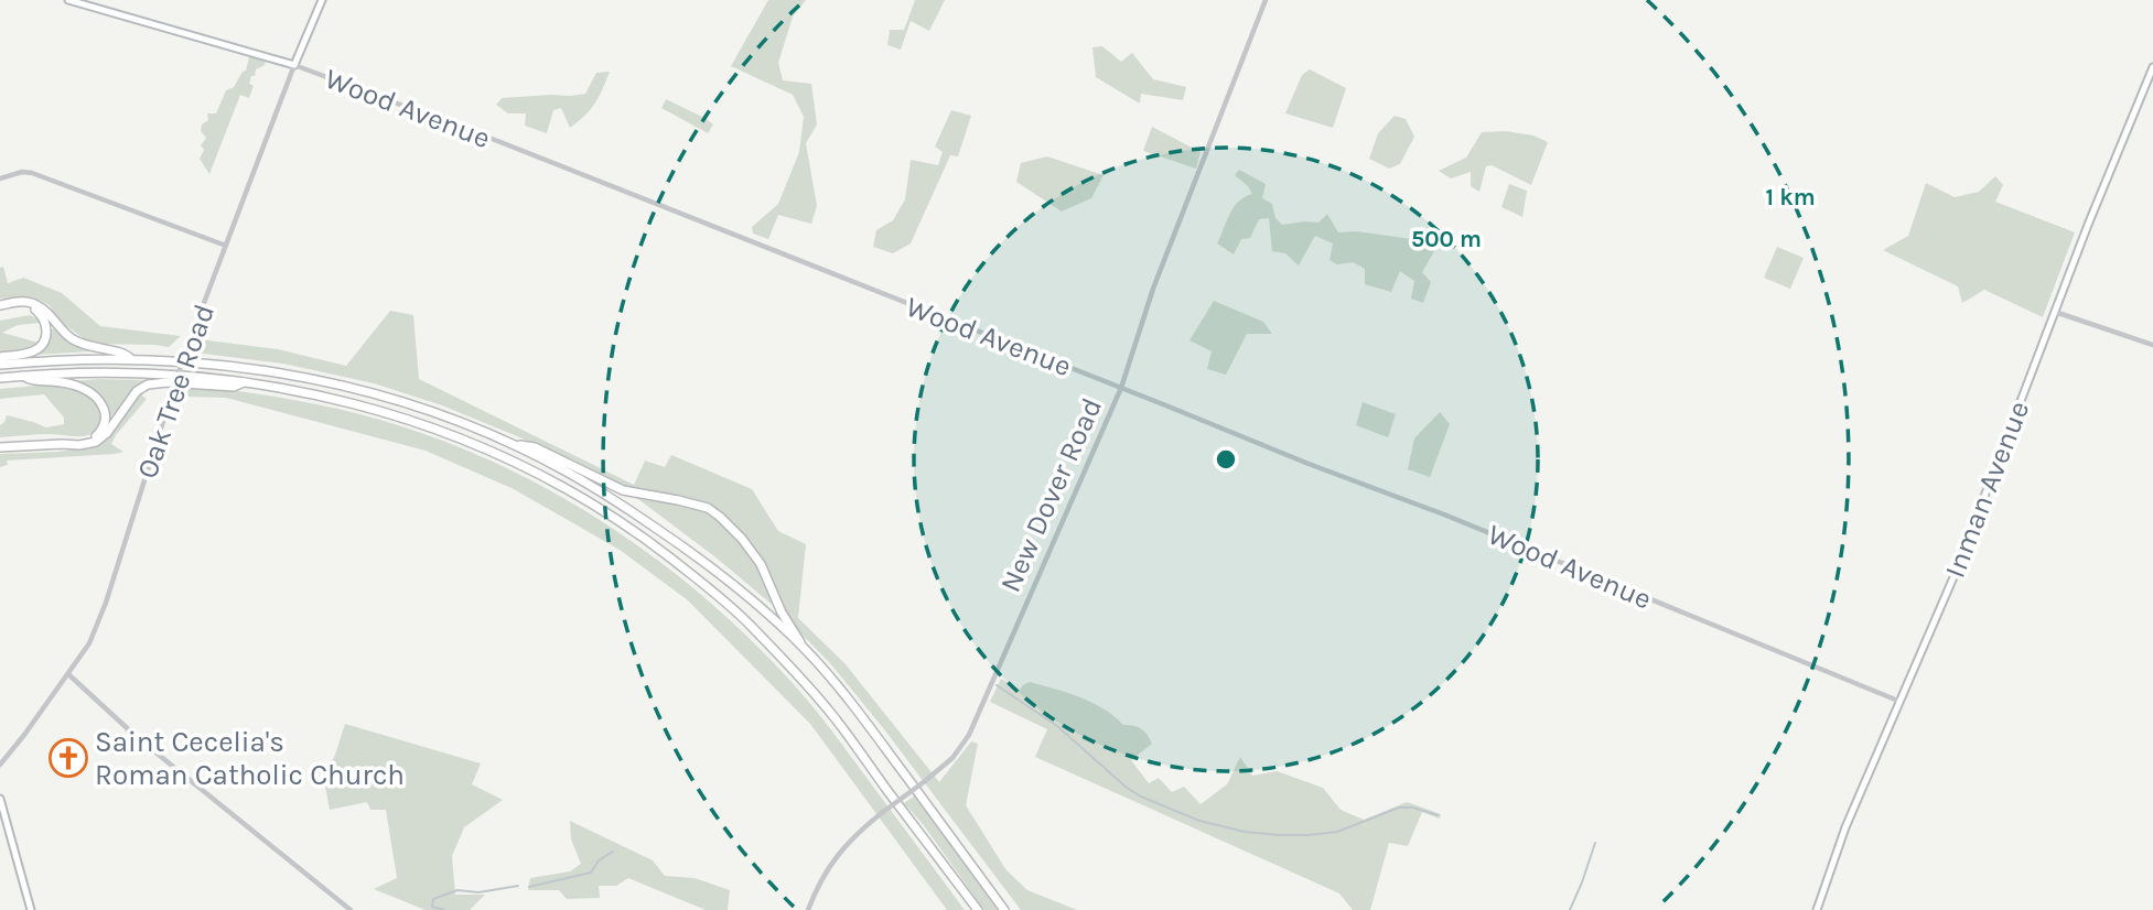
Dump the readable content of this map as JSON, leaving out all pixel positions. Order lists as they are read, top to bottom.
{
  "streets": {
    "main road": ["Wood Avenue", "Oak Tree Road", "Inman Avenue"],
    "street": ["New Dover Road"]
  },
  "crossings": [
    ["Wood Avenue", "Oak Tree Road"],
    ["Wood Avenue", "Inman Avenue"],
    ["Wood Avenue", "New Dover Road"]
  ],
  "places": {
    "church": ["Saint Cecelia's Roman Catholic Church"]
  },
  "rings": ["1 km", "500 m"]
}
